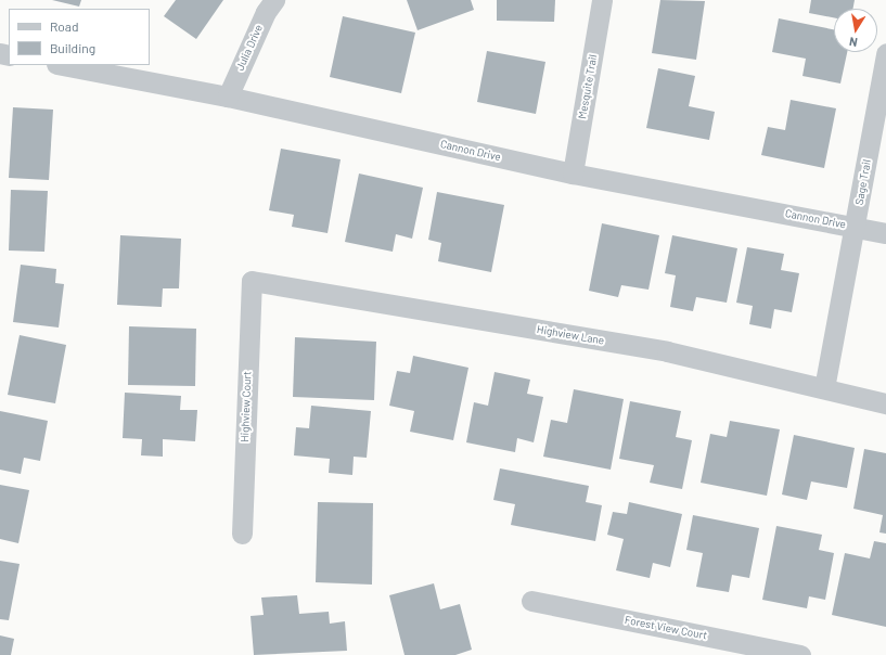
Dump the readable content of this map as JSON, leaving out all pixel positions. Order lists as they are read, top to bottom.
{
  "streets": {
    "street": [
      "Julia Drive",
      "Mesquite Trail",
      "Cannon Drive",
      "Sage Trail",
      "Highview Lane",
      "Highview Court",
      "Forest View Court"
    ]
  },
  "crossings": [
    ["Julia Drive", "Cannon Drive"],
    ["Mesquite Trail", "Cannon Drive"],
    ["Cannon Drive", "Sage Trail"],
    ["Sage Trail", "Highview Lane"],
    ["Highview Lane", "Highview Court"]
  ],
  "legend": ["Road", "Building"],
  "north": "bottom"
}
